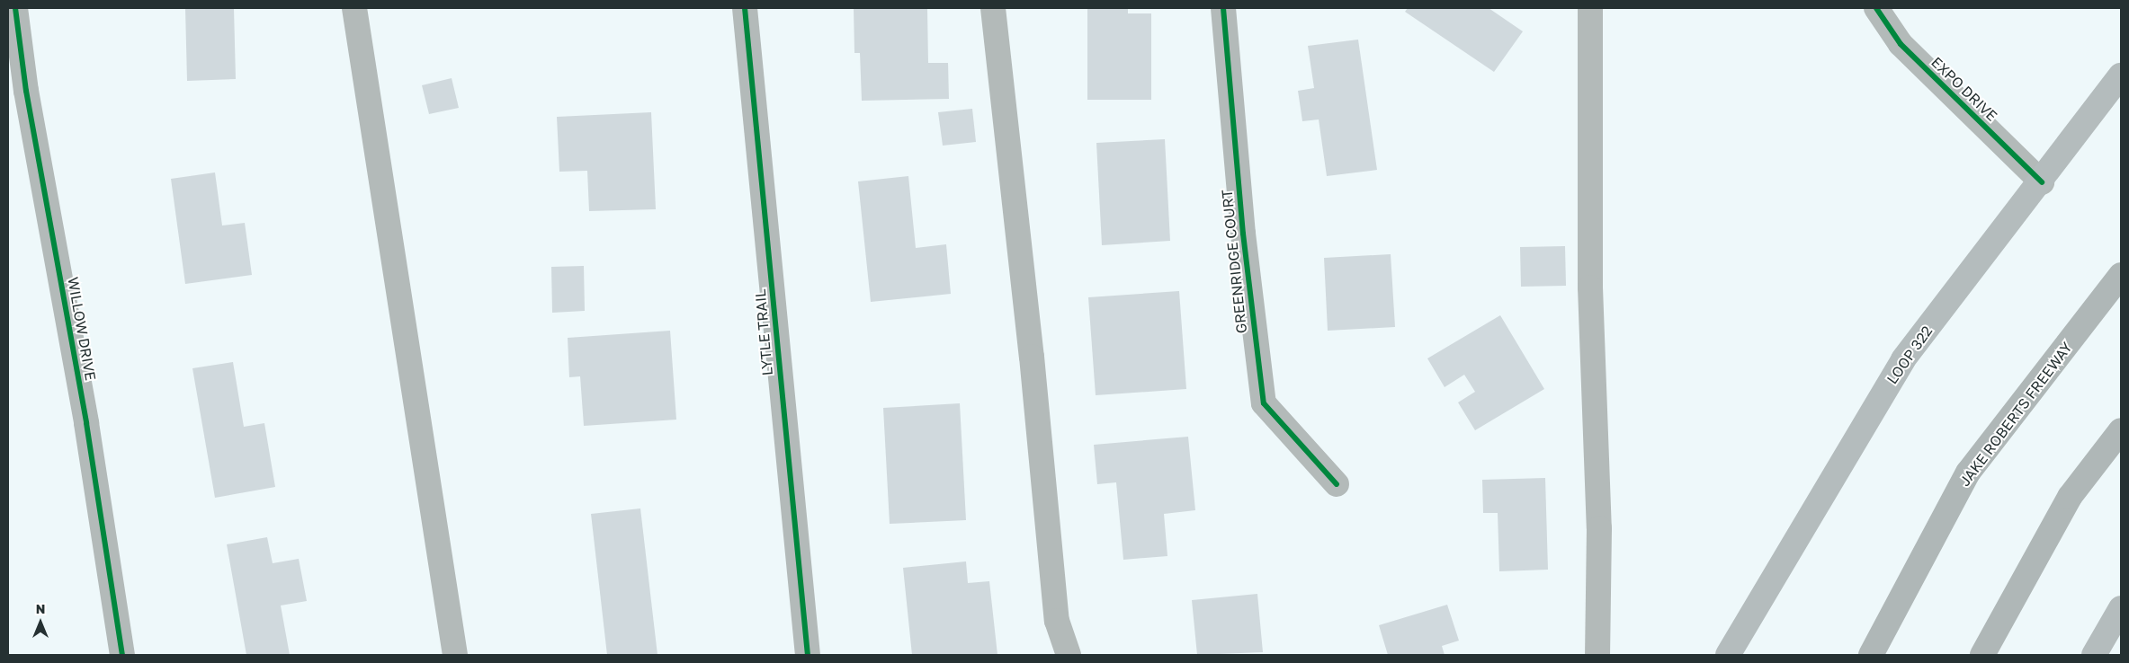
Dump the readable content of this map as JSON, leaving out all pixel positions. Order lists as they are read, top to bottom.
{
  "streets": {
    "highway": ["JAKE ROBERTS FREEWAY"],
    "main road": ["LOOP 322"],
    "street": [
      "EXPO DRIVE",
      "GREENRIDGE COURT",
      "WILLOW DRIVE",
      "LYTLE TRAIL"
    ]
  },
  "crossings": [
    ["EXPO DRIVE", "LOOP 322"]
  ],
  "north": "top"
}
